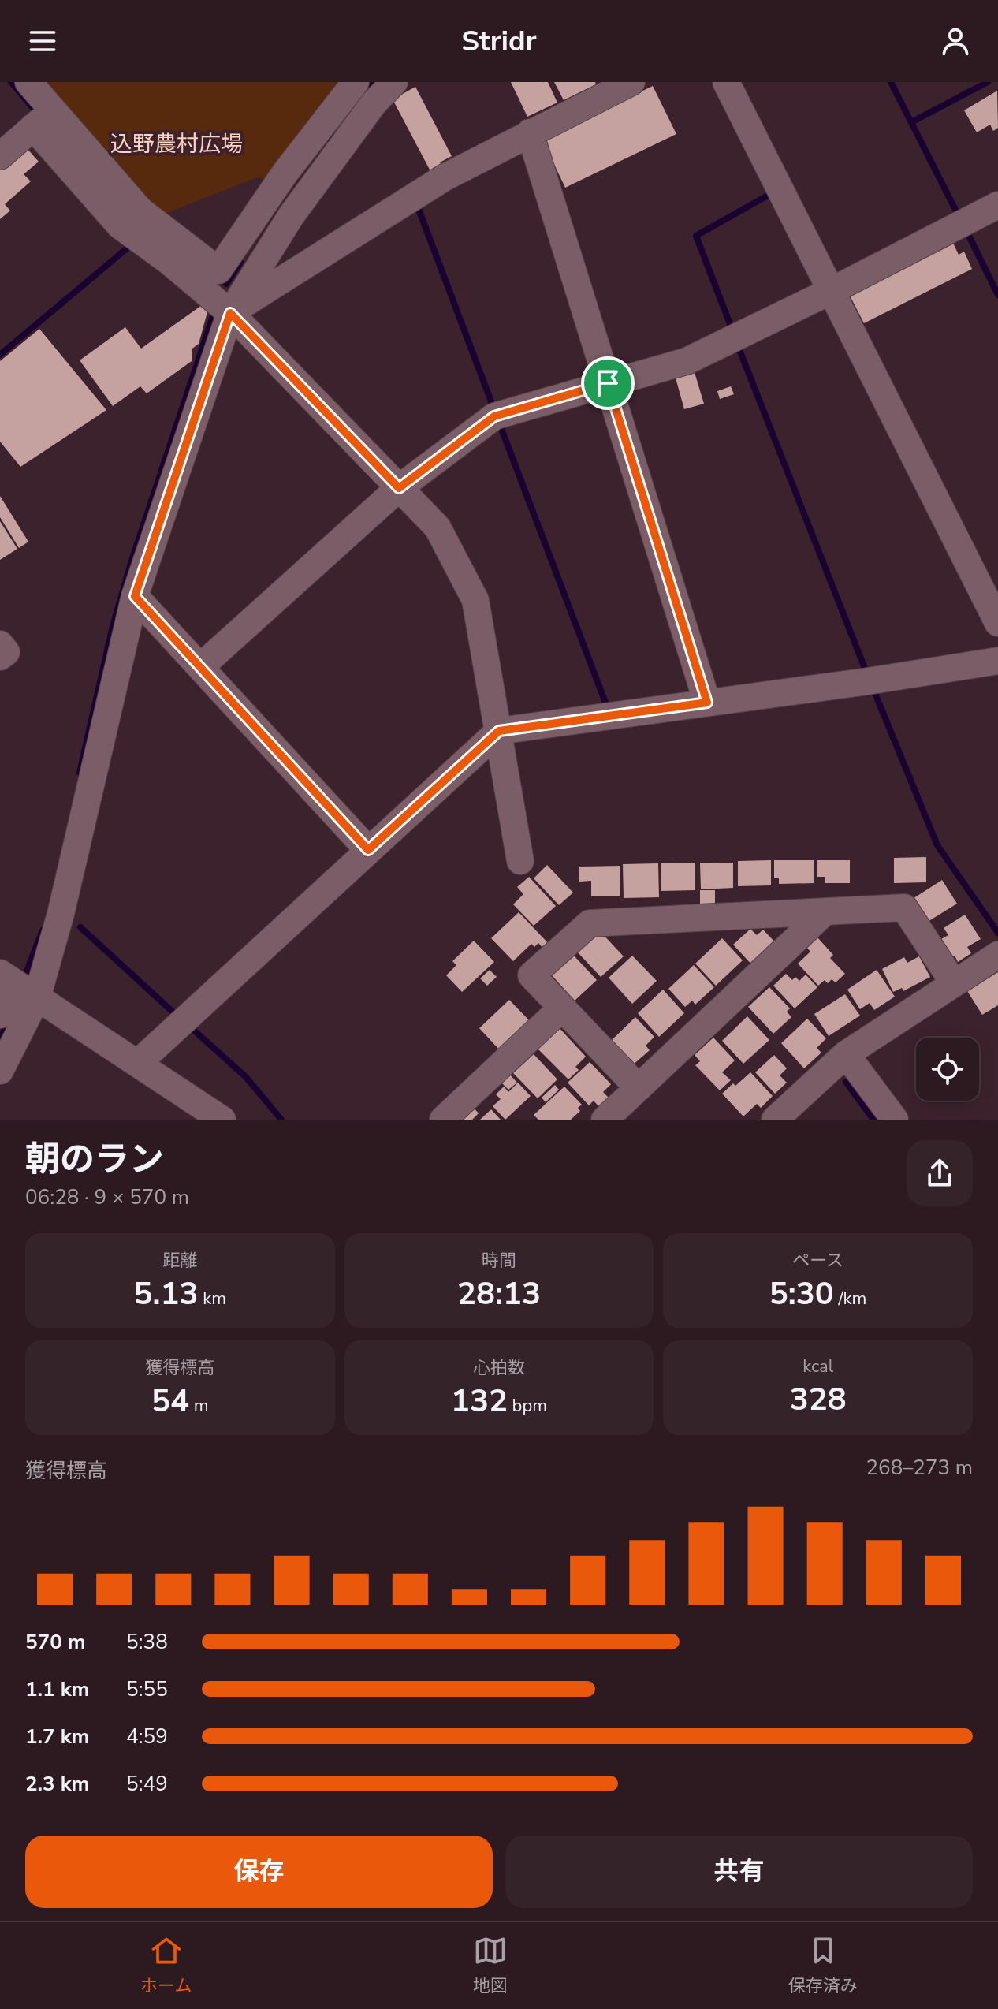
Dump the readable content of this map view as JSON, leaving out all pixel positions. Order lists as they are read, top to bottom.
{
  "parks": ["込野農村広場"],
  "page": {
    "header": "Stridr",
    "heading": ["朝のラン", "06:28 · 9 × 570 m"],
    "stats": [
      ["距離", "5.13 km"],
      ["時間", "28:13"],
      ["ペース", "5:30 /km"],
      ["獲得標高", "54 m"],
      ["心拍数", "132 bpm"],
      ["kcal", "328"]
    ],
    "chart": ["獲得標高", "268–273 m"],
    "list": [
      {
        "name": "570 m",
        "note": "5:38"
      },
      {
        "name": "1.1 km",
        "note": "5:55"
      },
      {
        "name": "1.7 km",
        "note": "4:59"
      },
      {
        "name": "2.3 km",
        "note": "5:49"
      }
    ],
    "buttons": ["保存", "共有"],
    "tabs": ["ホーム", "地図", "保存済み"]
  }
}
